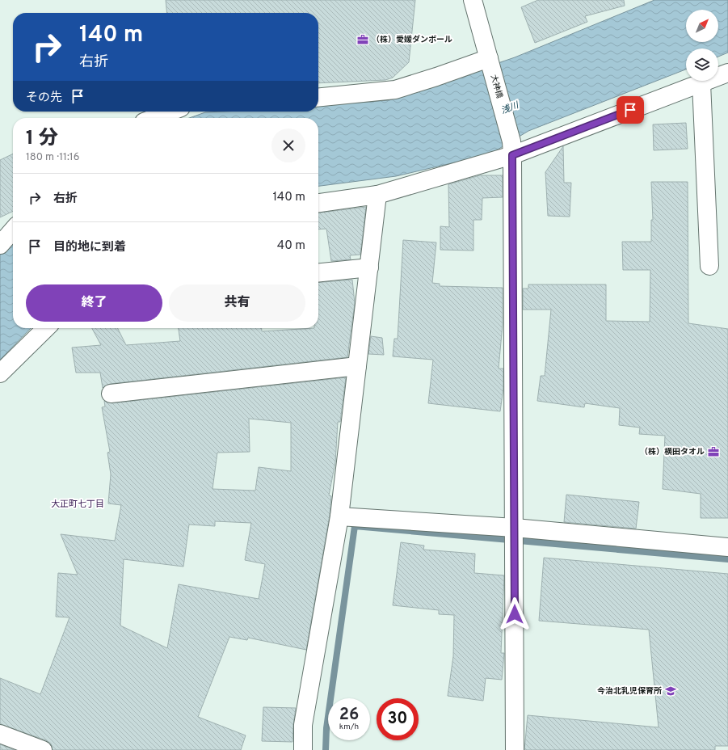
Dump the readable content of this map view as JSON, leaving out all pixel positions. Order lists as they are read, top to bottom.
{
  "streets": {
    "street": ["大神橋"]
  },
  "districts": ["大正町七丁目"],
  "water": ["浅川"],
  "places": {
    "office": ["（株）愛媛ダンボール", "（株）横田タオル"],
    "school or university": ["今治北乳児保育所"]
  },
  "north": "top right",
  "page": {
    "turn": ["140 m", "右折"],
    "then": "その先",
    "heading": ["1 分", "180 m · 11:16"],
    "list": [
      {
        "name": "右折",
        "value": "140 m"
      },
      {
        "name": "目的地に到着",
        "value": "40 m"
      }
    ],
    "buttons": ["終了", "共有"],
    "speed": "26 km/h",
    "limit": "30"
  }
}
